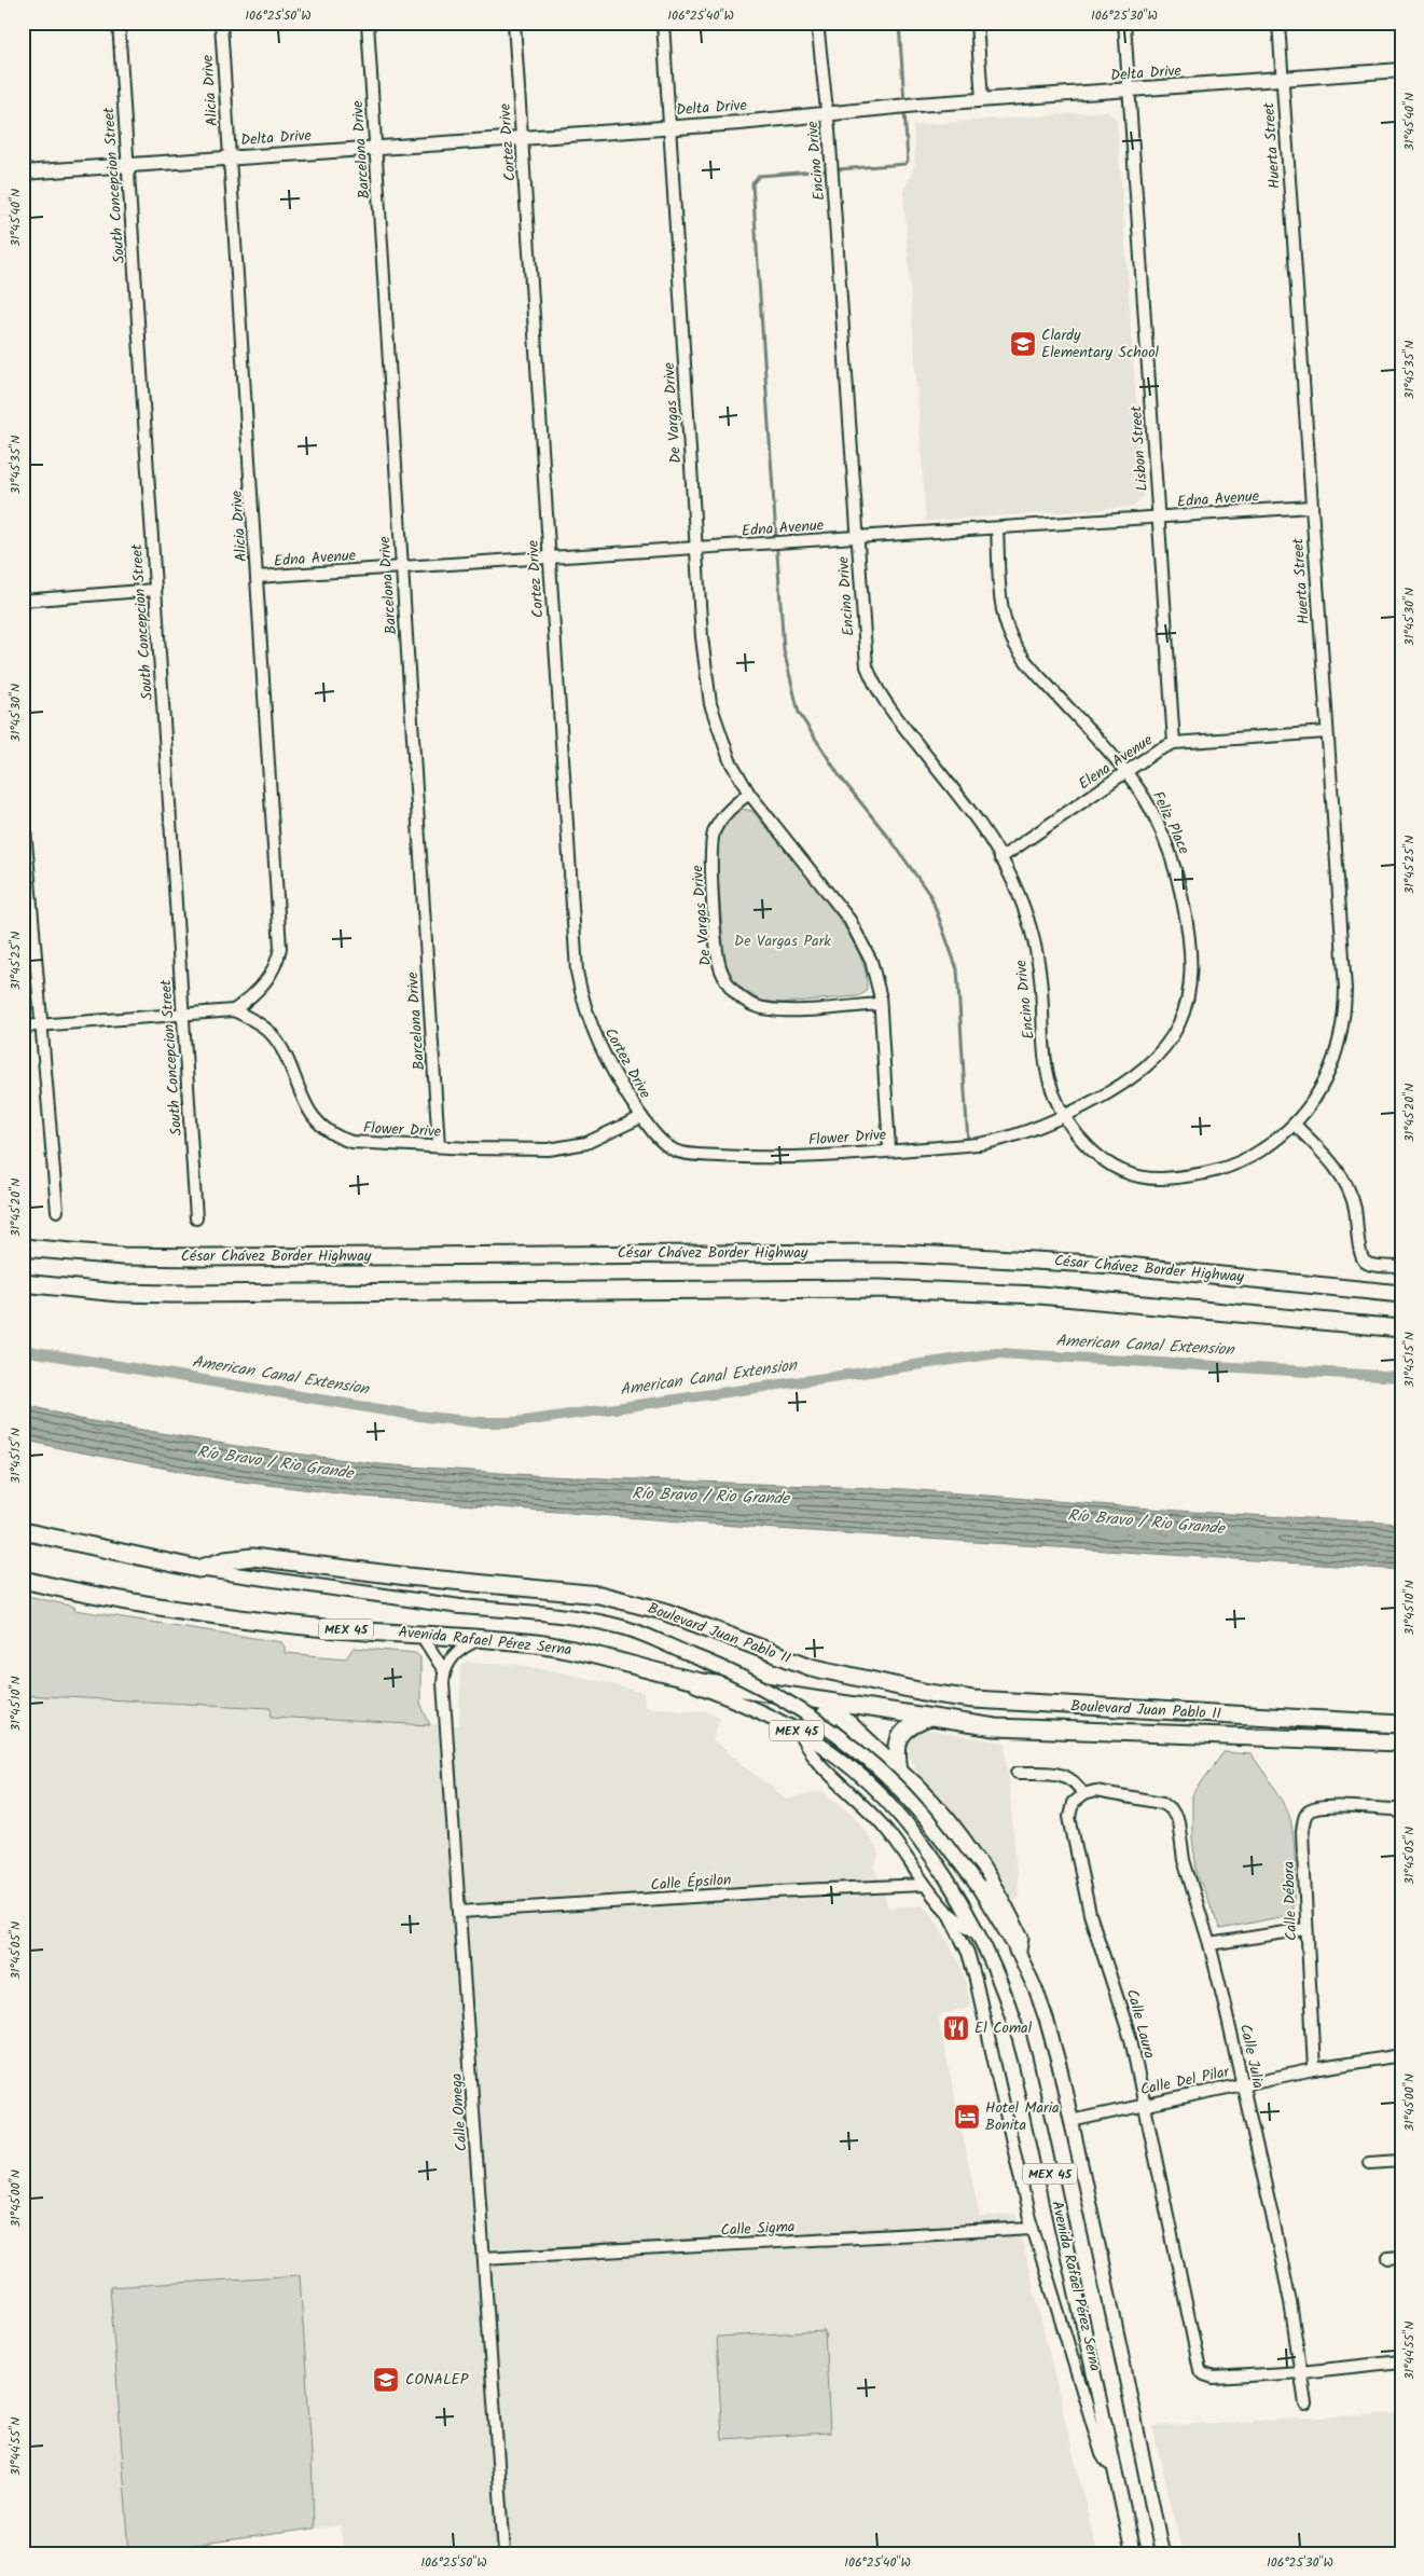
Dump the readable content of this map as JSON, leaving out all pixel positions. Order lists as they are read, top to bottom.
{
  "streets": {
    "highway": [
      "César Chávez Border Highway",
      "MEX 45",
      "Boulevard Juan Pablo II",
      "Avenida Rafael Pérez Serna"
    ],
    "main road": ["Delta Drive"],
    "street": [
      "Alicia Drive",
      "Cortez Drive",
      "Huerta Street",
      "Barcelona Drive",
      "Encino Drive",
      "South Concepcion Street",
      "De Vargas Drive",
      "Lisbon Street",
      "Edna Avenue",
      "Elena Avenue",
      "Feliz Place",
      "Flower Drive",
      "Calle Épsilon",
      "Calle Débora",
      "Calle Laura",
      "Calle Julia",
      "Calle Del Pilar",
      "Calle Omega",
      "Calle Sigma"
    ]
  },
  "crossings": [
    ["Delta Drive", "Alicia Drive"],
    ["Delta Drive", "Cortez Drive"],
    ["Delta Drive", "Huerta Street"],
    ["Delta Drive", "Barcelona Drive"],
    ["Delta Drive", "Encino Drive"],
    ["Delta Drive", "South Concepcion Street"],
    ["Delta Drive", "De Vargas Drive"],
    ["Delta Drive", "Lisbon Street"],
    ["Alicia Drive", "Edna Avenue"],
    ["Alicia Drive", "Flower Drive"],
    ["Cortez Drive", "Edna Avenue"],
    ["Cortez Drive", "Flower Drive"],
    ["Huerta Street", "Edna Avenue"],
    ["Huerta Street", "Elena Avenue"],
    ["Barcelona Drive", "Edna Avenue"],
    ["Barcelona Drive", "Flower Drive"],
    ["Encino Drive", "Edna Avenue"],
    ["Encino Drive", "Elena Avenue"],
    ["Encino Drive", "Feliz Place"],
    ["Encino Drive", "Flower Drive"],
    ["De Vargas Drive", "Edna Avenue"],
    ["De Vargas Drive", "Flower Drive"],
    ["Lisbon Street", "Edna Avenue"],
    ["Lisbon Street", "Elena Avenue"],
    ["Edna Avenue", "Feliz Place"],
    ["Elena Avenue", "Feliz Place"],
    ["Feliz Place", "Flower Drive"],
    ["MEX 45", "Boulevard Juan Pablo II"],
    ["MEX 45", "Avenida Rafael Pérez Serna"],
    ["Boulevard Juan Pablo II", "Avenida Rafael Pérez Serna"],
    ["Avenida Rafael Pérez Serna", "Calle Del Pilar"],
    ["Calle Épsilon", "Calle Omega"],
    ["Calle Débora", "Calle Del Pilar"],
    ["Calle Laura", "Calle Julia"],
    ["Calle Laura", "Calle Del Pilar"],
    ["Calle Julia", "Calle Del Pilar"],
    ["Calle Omega", "Calle Sigma"]
  ],
  "water": ["American Canal Extension", "Río Bravo / Rio Grande"],
  "parks": ["De Vargas Park"],
  "places": {
    "school or university": ["Clardy Elementary School", "CONALEP"],
    "restaurant": ["El Comal"],
    "hotel": ["Hotel Maria Bonita"]
  },
  "coordinates": [
    "106°25'50\"W",
    "106°25'40\"W",
    "106°25'30\"W",
    "31°45'40\"N",
    "31°45'35\"N",
    "31°45'30\"N",
    "31°45'25\"N",
    "31°45'20\"N",
    "31°45'15\"N",
    "31°45'10\"N",
    "31°45'05\"N",
    "31°45'00\"N",
    "31°44'55\"N"
  ]
}
